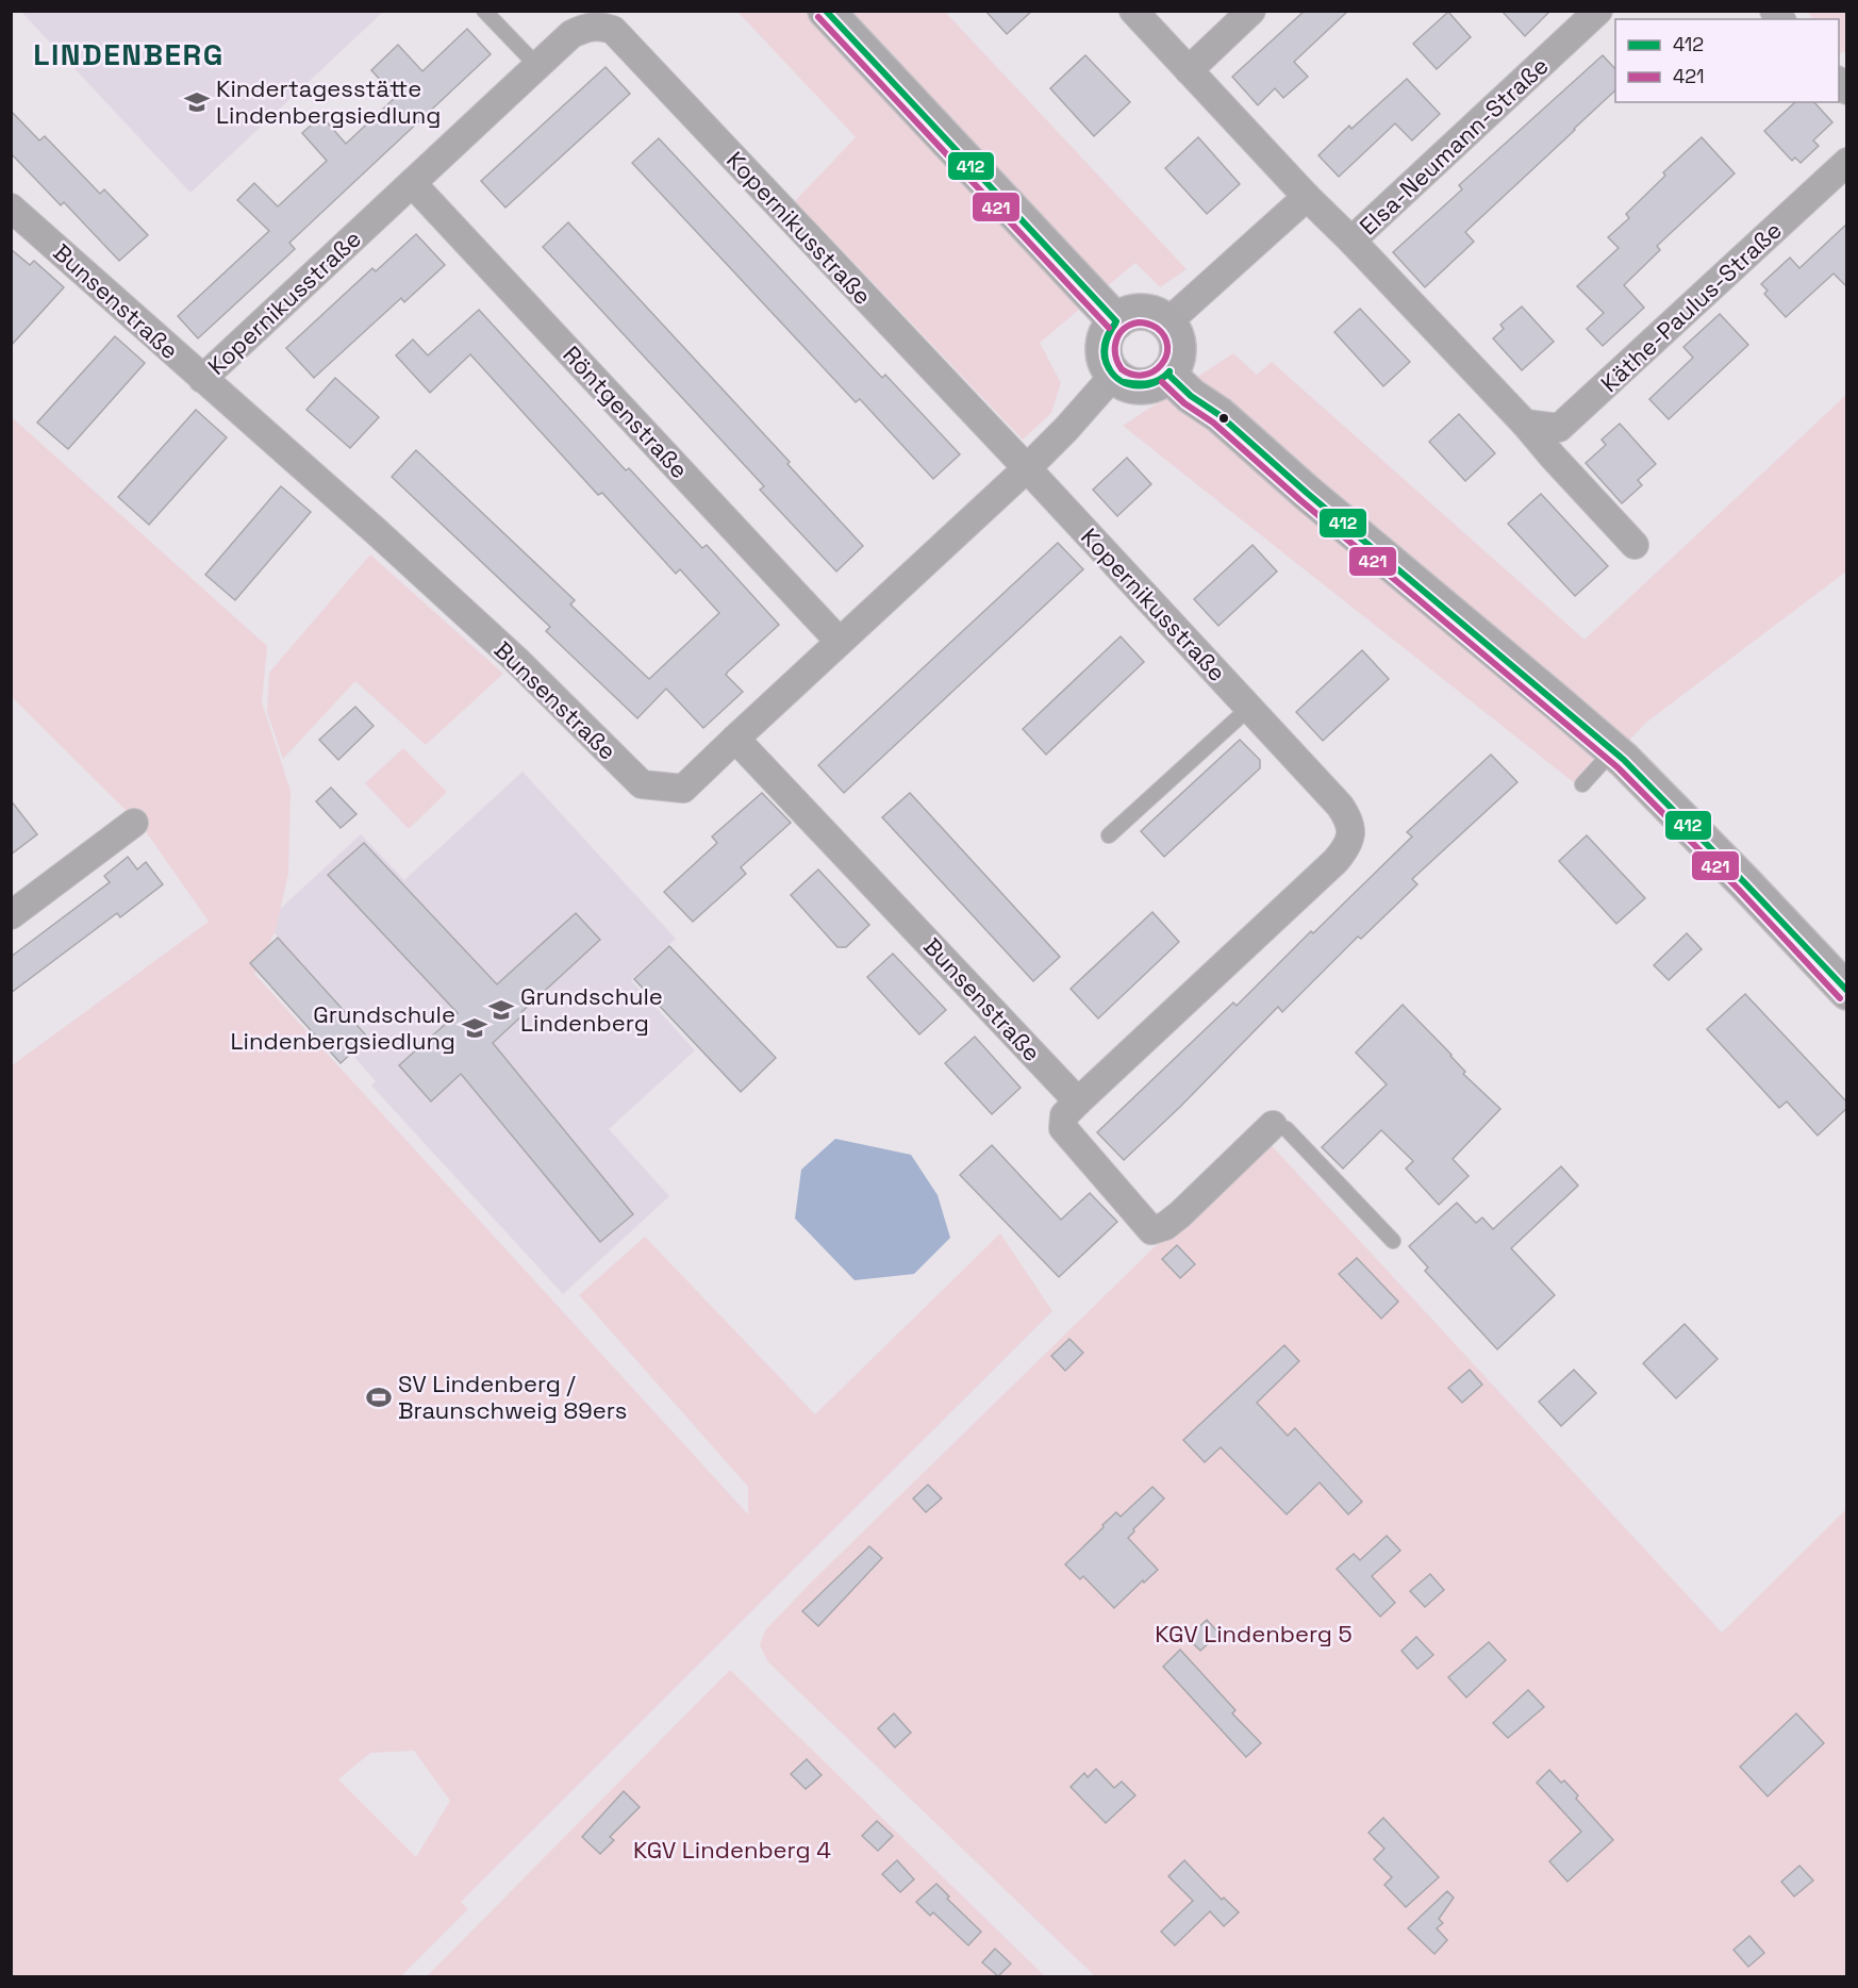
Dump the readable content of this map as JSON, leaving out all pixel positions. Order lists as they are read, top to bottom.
{
  "streets": {
    "street": [
      "Elsa-Neumann-Straße",
      "Kopernikusstraße",
      "Bunsenstraße",
      "Käthe-Paulus-Straße",
      "Röntgenstraße"
    ]
  },
  "crossings": [
    ["Kopernikusstraße", "Bunsenstraße"],
    ["Kopernikusstraße", "Röntgenstraße"]
  ],
  "districts": ["LINDENBERG"],
  "parks": ["KGV Lindenberg 5", "KGV Lindenberg 4"],
  "places": {
    "school or university": ["Kindertagesstätte Lindenbergsiedlung", "Grundschule Lindenberg", "Grundschule Lindenbergsiedlung"],
    "sports": ["SV Lindenberg / Braunschweig 89ers"]
  },
  "lines": ["transit line 412", "transit line 421"],
  "legend": ["412", "421"]
}
